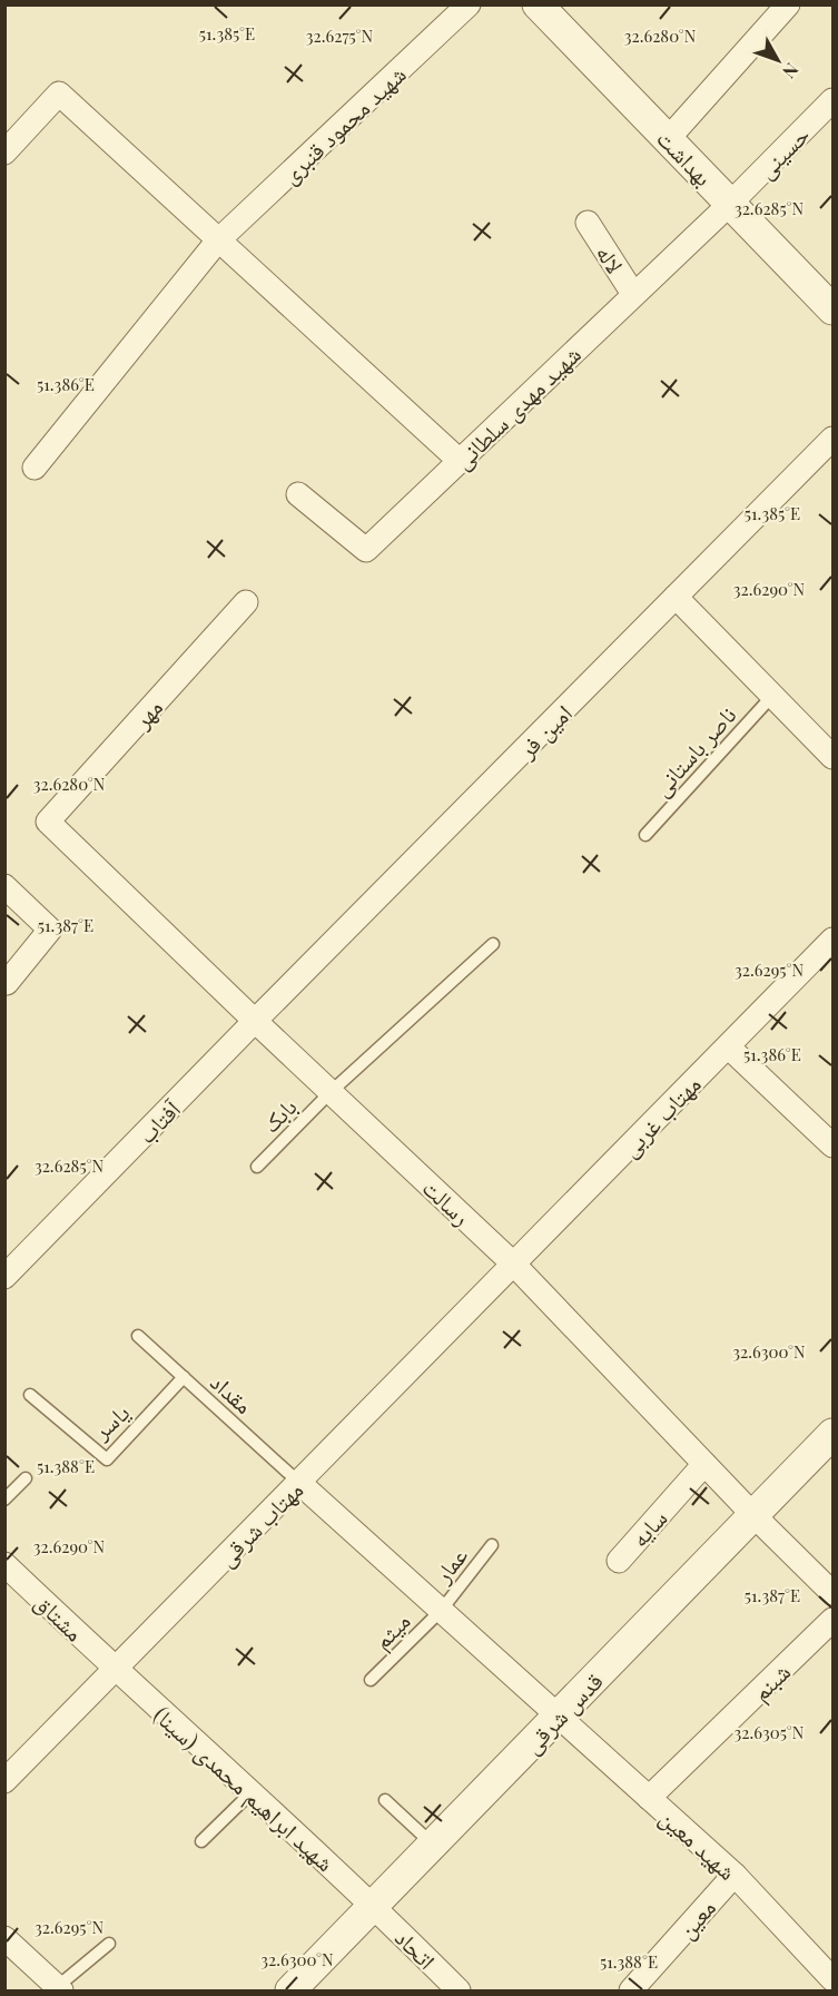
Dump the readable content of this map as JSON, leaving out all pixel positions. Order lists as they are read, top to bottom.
{
  "streets": {
    "street": [
      "شهید محمود قنبری",
      "حسینی",
      "بهداشت",
      "لاله",
      "شهید مهدی سلطانی",
      "مهر",
      "امین فر",
      "مهتاب غربی",
      "آفتاب",
      "رسالت",
      "مهتاب شرقی",
      "سایه",
      "مشتاق",
      "شبنم",
      "قدس شرقی",
      "شهید ابراهیم محمدی (سینا)",
      "شهید معین",
      "معین",
      "اتحاد"
    ],
    "lane": [
      "ناصر باستانی",
      "بابک",
      "مقداد",
      "یاسر",
      "عمار",
      "میثم"
    ]
  },
  "crossings": [
    ["حسینی", "بهداشت"],
    ["حسینی", "شهید مهدی سلطانی"],
    ["بهداشت", "شهید مهدی سلطانی"],
    ["لاله", "شهید مهدی سلطانی"],
    ["مهر", "رسالت"],
    ["امین فر", "آفتاب"],
    ["امین فر", "رسالت"],
    ["بابک", "رسالت"],
    ["مهتاب غربی", "رسالت"],
    ["مهتاب غربی", "مهتاب شرقی"],
    ["آفتاب", "رسالت"],
    ["رسالت", "مهتاب شرقی"],
    ["رسالت", "سایه"],
    ["رسالت", "قدس شرقی"],
    ["مقداد", "یاسر"],
    ["مقداد", "مهتاب شرقی"],
    ["مهتاب شرقی", "مشتاق"],
    ["مهتاب شرقی", "شهید ابراهیم محمدی (سینا)"],
    ["عمار", "میثم"],
    ["مشتاق", "شهید ابراهیم محمدی (سینا)"],
    ["شبنم", "شهید معین"],
    ["قدس شرقی", "شهید ابراهیم محمدی (سینا)"],
    ["قدس شرقی", "شهید معین"],
    ["قدس شرقی", "اتحاد"],
    ["شهید ابراهیم محمدی (سینا)", "اتحاد"],
    ["شهید معین", "معین"]
  ],
  "north": "bottom right",
  "coordinates": [
    "51.385°E",
    "32.6275°N",
    "32.6280°N",
    "32.6285°N",
    "51.386°E",
    "32.6290°N",
    "51.387°E",
    "32.6295°N",
    "32.6300°N",
    "51.388°E",
    "32.6305°N"
  ]
}
